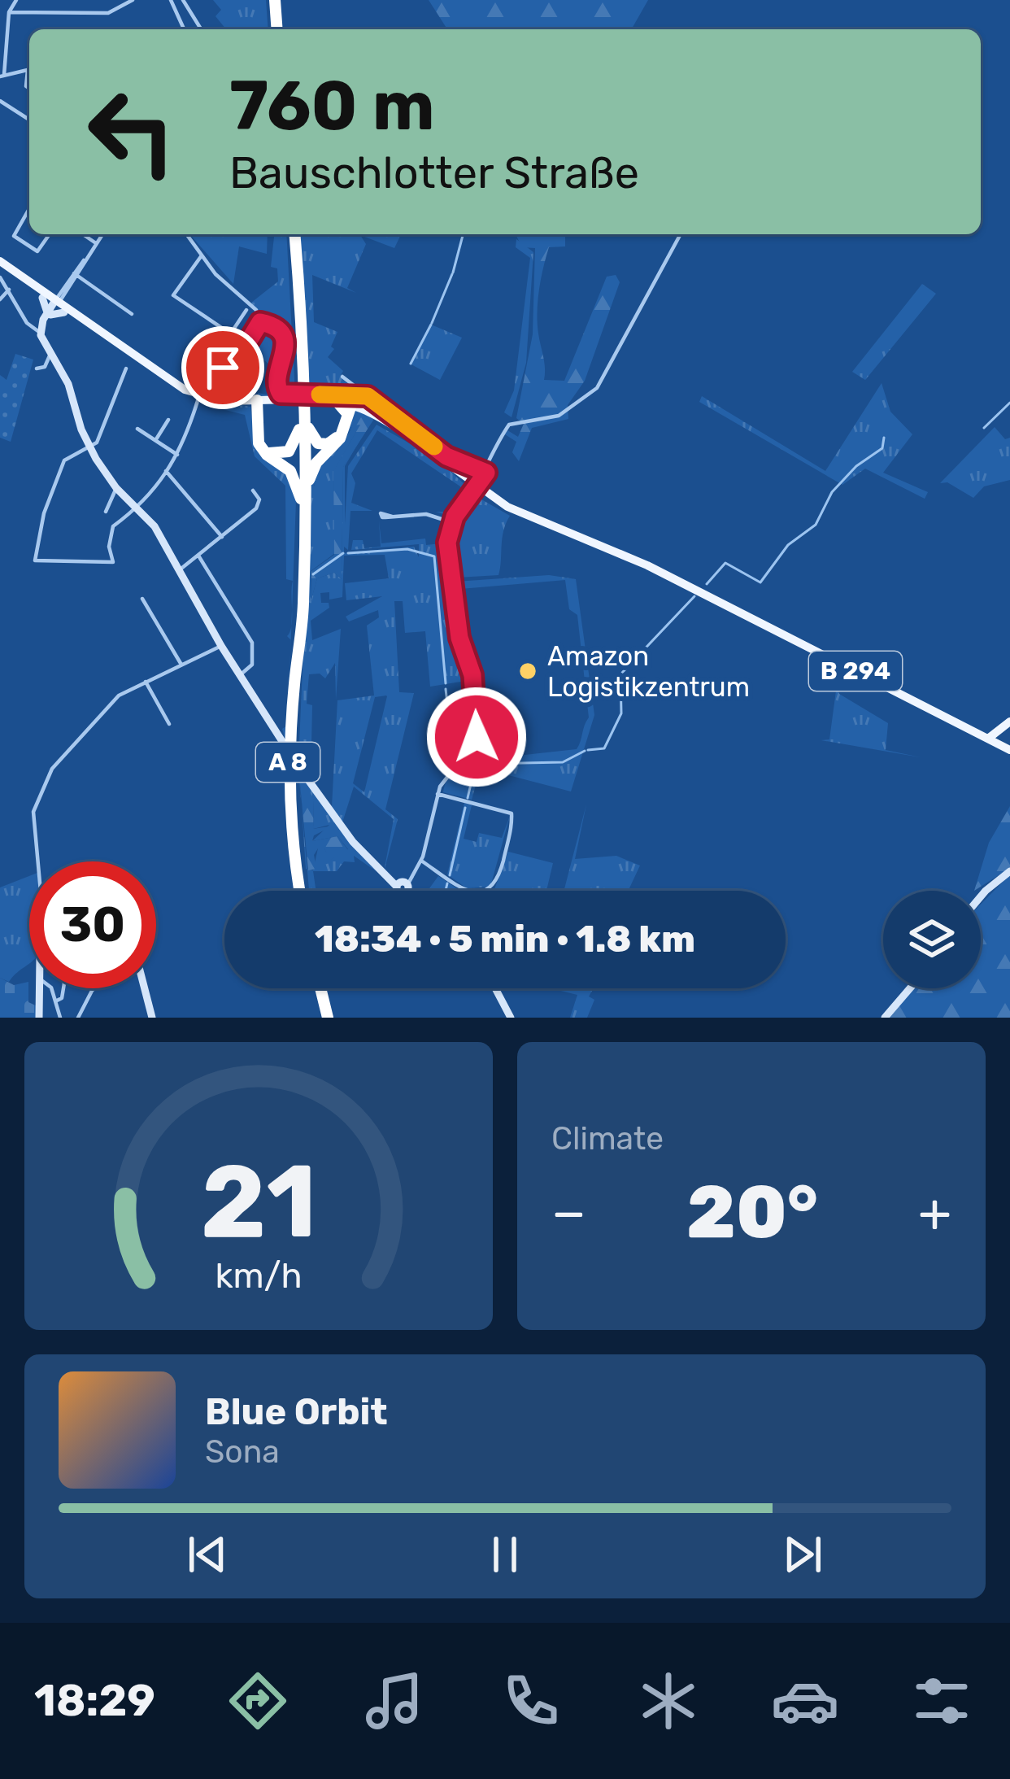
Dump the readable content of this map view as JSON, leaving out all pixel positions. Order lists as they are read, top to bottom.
{
  "streets": {
    "highway": ["A 8"],
    "main road": ["B 294"]
  },
  "places": ["Amazon Logistikzentrum"],
  "page": {
    "turn": ["760 m", "Bauschlotter Straße"],
    "limit": "30",
    "trip": "18:34 · 5 min · 1.8 km",
    "tile": "Climate",
    "heat": ["−", "20°", "+"],
    "song": ["Blue Orbit", "Sona"],
    "tabs": "18:29",
    "gauge": ["21", "km/h"]
  }
}
